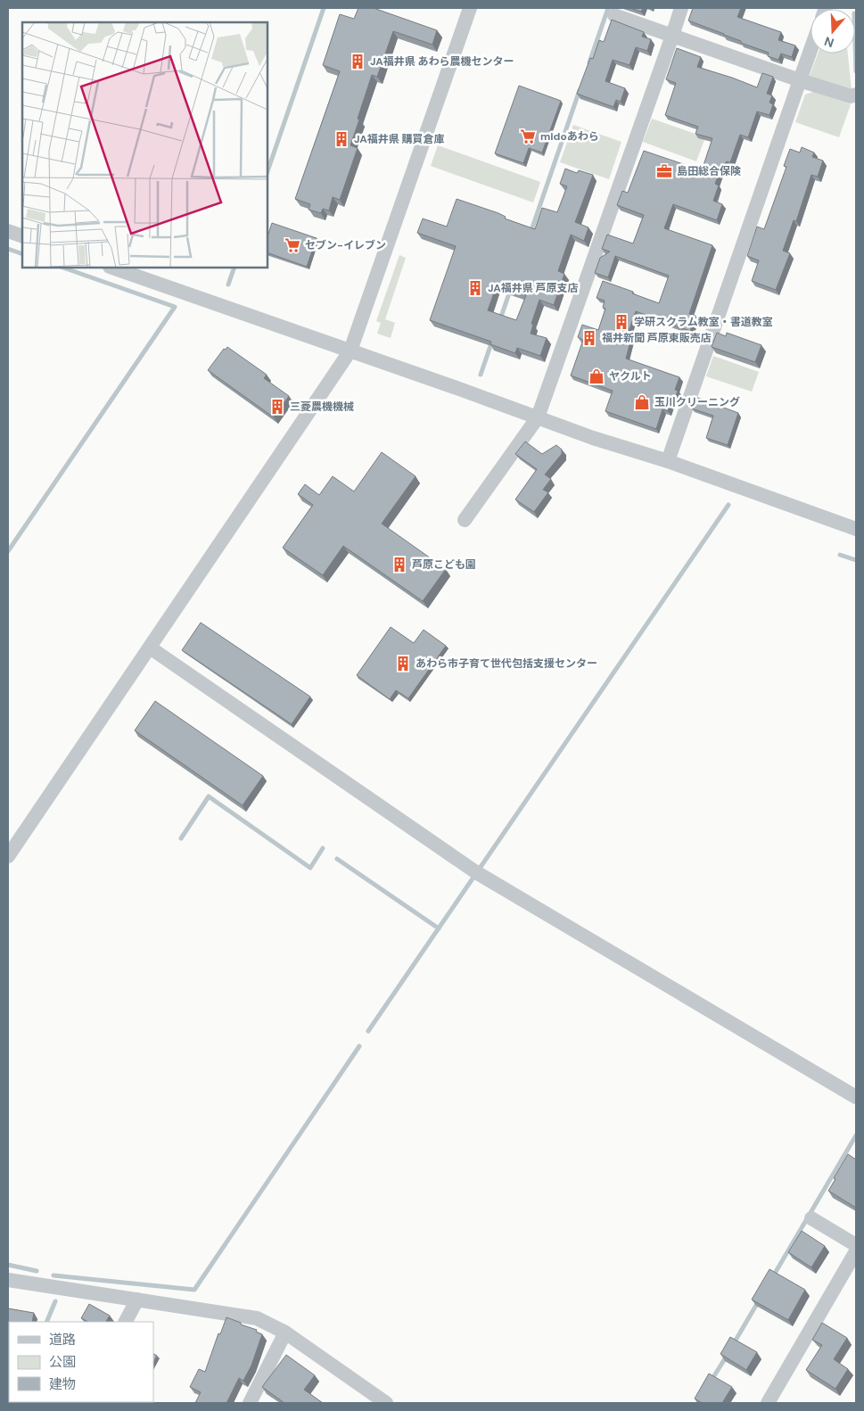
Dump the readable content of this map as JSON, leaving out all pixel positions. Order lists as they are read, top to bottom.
{
  "places": {
    "building": [
      "JA福井県 あわら農機センター",
      "JA福井県 購買倉庫",
      "JA福井県 芦原支店",
      "学研スクラム教室・書道教室",
      "福井新聞 芦原東販売店",
      "三菱農機機械",
      "芦原こども園",
      "あわら市子育て世代包括支援センター"
    ],
    "supermarket": ["midoあわら", "セブン-イレブン"],
    "office": ["島田総合保険"],
    "shop": ["ヤクルト", "玉川クリーニング"]
  },
  "legend": ["道路", "公園", "建物"],
  "north": "bottom"
}
